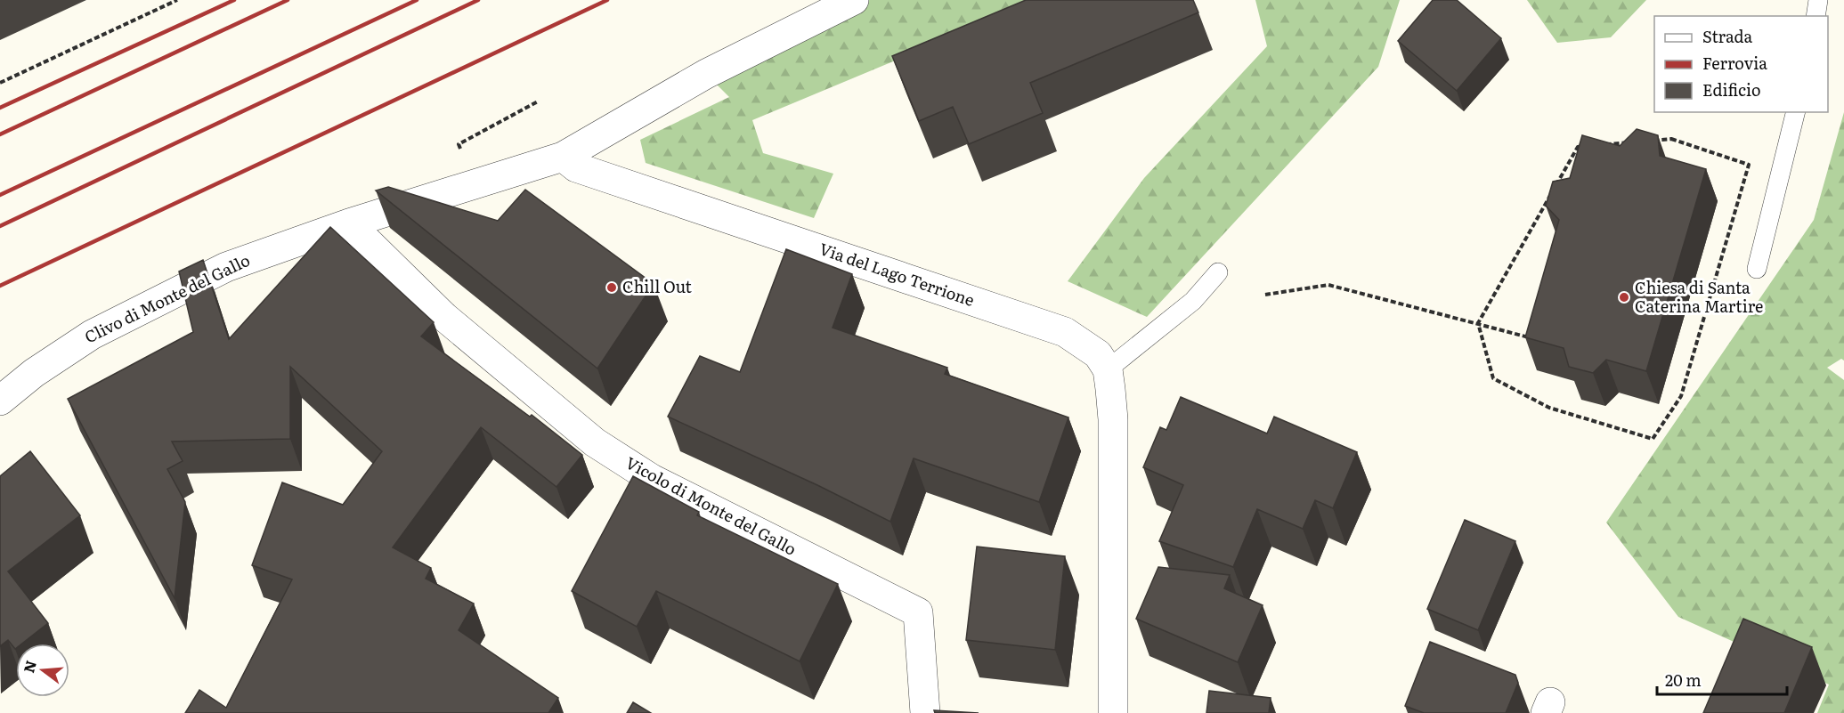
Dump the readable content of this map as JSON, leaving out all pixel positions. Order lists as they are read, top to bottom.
{
  "streets": {
    "street": ["Via del Lago Terrione", "Clivo di Monte del Gallo", "Vicolo di Monte del Gallo"]
  },
  "crossings": [
    ["Clivo di Monte del Gallo", "Vicolo di Monte del Gallo"]
  ],
  "places": ["Chill Out", "Chiesa di Santa Caterina Martire"],
  "legend": ["Strada", "Ferrovia", "Edificio"],
  "scale_bar": "20 m",
  "north": "left"
}
